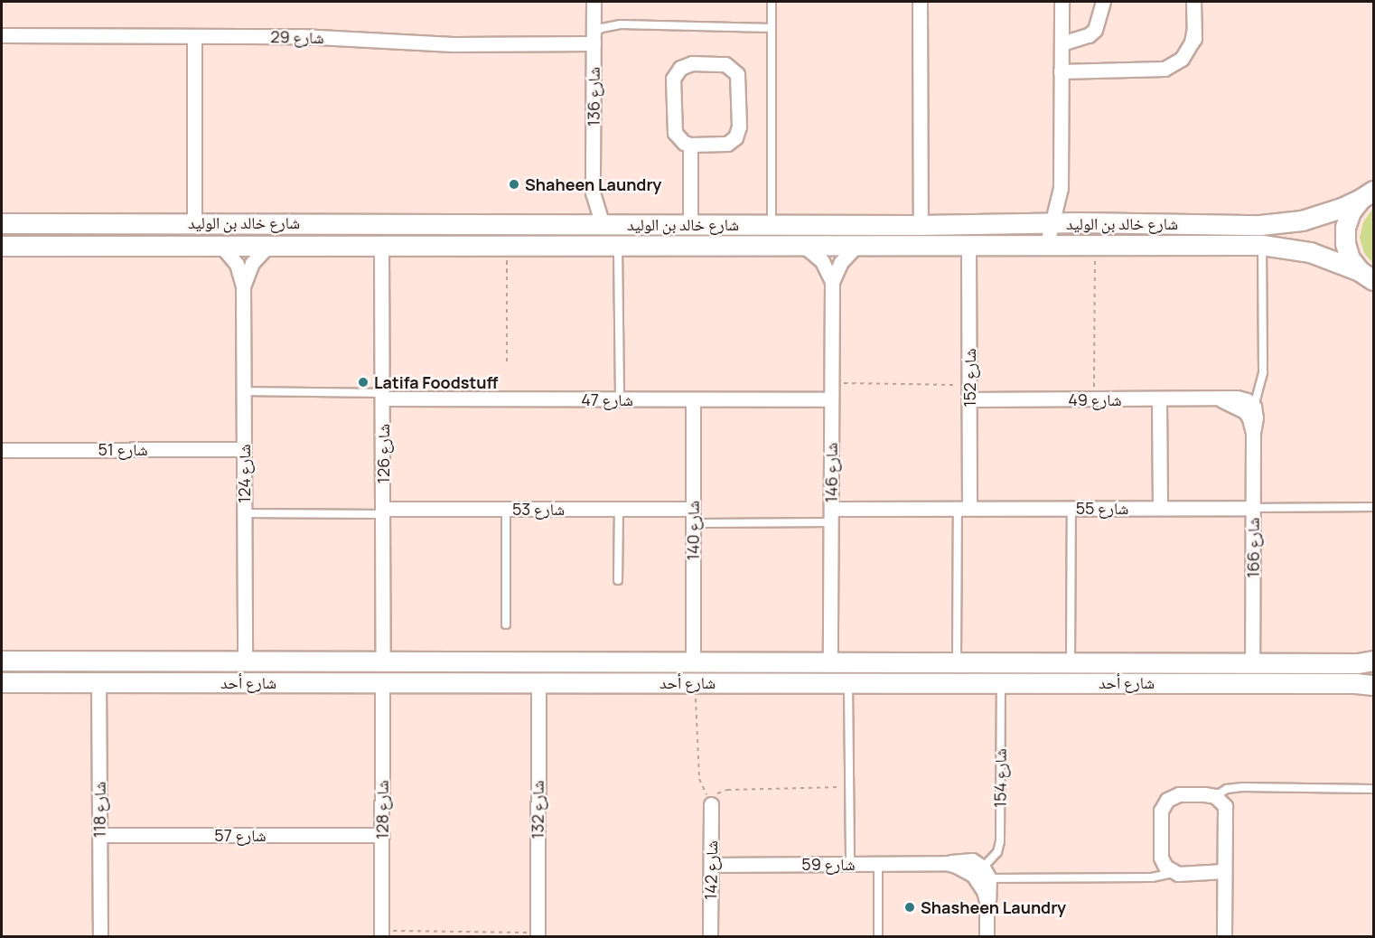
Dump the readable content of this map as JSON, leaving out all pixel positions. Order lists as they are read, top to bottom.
{
  "streets": {
    "main road": ["شارع خالد بن الوليد", "شارع أحد"],
    "street": [
      "شارع 29",
      "شارع 136",
      "شارع 152",
      "شارع 47",
      "شارع 49",
      "شارع 51",
      "شارع 126",
      "شارع 146",
      "شارع 124",
      "شارع 55",
      "شارع 53",
      "شارع 140",
      "شارع 166",
      "شارع 118",
      "شارع 128",
      "شارع 132",
      "شارع 57",
      "شارع 59",
      "شارع 142"
    ],
    "lane": ["شارع 154"]
  },
  "crossings": [
    ["شارع 29", "شارع 136"],
    ["شارع 136", "شارع خالد بن الوليد"],
    ["شارع خالد بن الوليد", "شارع 152"],
    ["شارع خالد بن الوليد", "شارع 126"],
    ["شارع خالد بن الوليد", "شارع 146"],
    ["شارع خالد بن الوليد", "شارع 124"],
    ["شارع 152", "شارع 49"],
    ["شارع 152", "شارع 55"],
    ["شارع 47", "شارع 126"],
    ["شارع 47", "شارع 146"],
    ["شارع 47", "شارع 140"],
    ["شارع 49", "شارع 166"],
    ["شارع 51", "شارع 124"],
    ["شارع 126", "شارع 53"],
    ["شارع 126", "شارع أحد"],
    ["شارع 146", "شارع 55"],
    ["شارع 146", "شارع أحد"],
    ["شارع 124", "شارع أحد"],
    ["شارع 55", "شارع 166"],
    ["شارع 53", "شارع 140"],
    ["شارع 140", "شارع أحد"],
    ["شارع 166", "شارع أحد"],
    ["شارع أحد", "شارع 154"],
    ["شارع أحد", "شارع 118"],
    ["شارع أحد", "شارع 128"],
    ["شارع أحد", "شارع 132"],
    ["شارع 154", "شارع 59"],
    ["شارع 118", "شارع 57"],
    ["شارع 128", "شارع 57"],
    ["شارع 59", "شارع 142"]
  ],
  "places": ["Shaheen Laundry", "Latifa Foodstuff", "Shasheen Laundry"]
}
